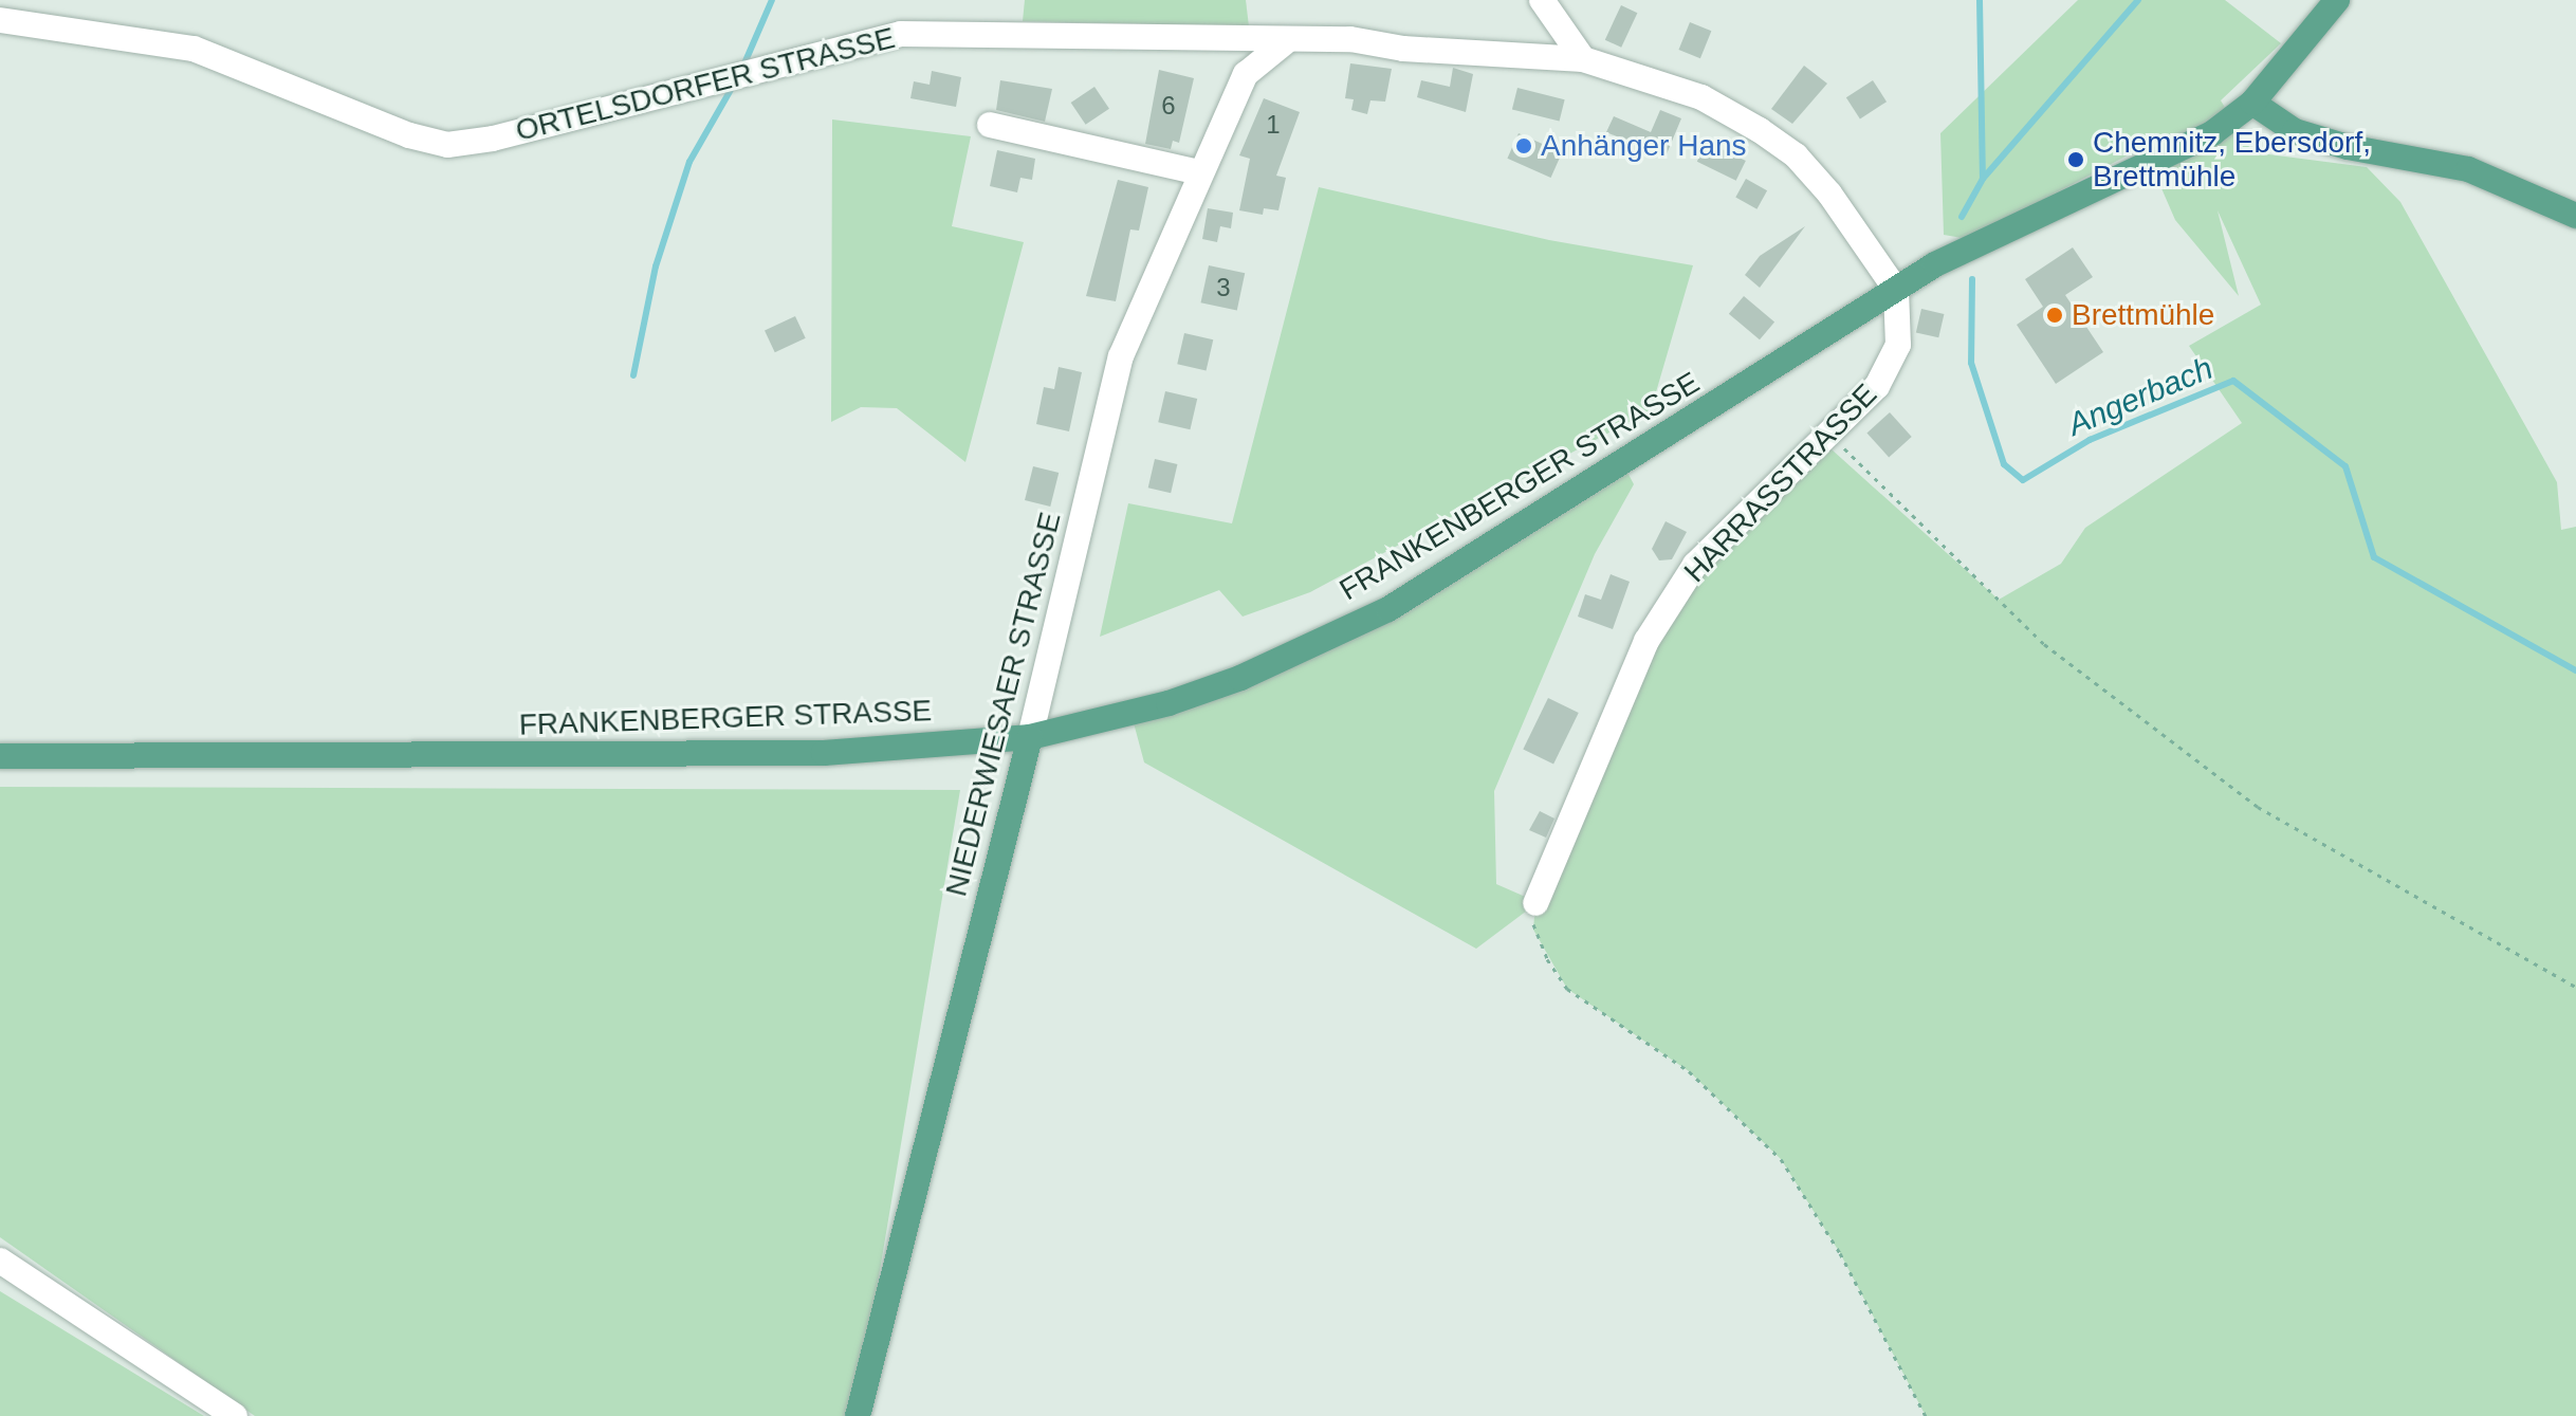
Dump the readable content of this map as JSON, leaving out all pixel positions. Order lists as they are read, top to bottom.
{
  "streets": {
    "main road": ["FRANKENBERGER STRASSE", "NIEDERWIESAER STRASSE"],
    "street": ["ORTELSDORFER STRASSE", "HARRASSTRASSE"]
  },
  "crossings": [
    ["ORTELSDORFER STRASSE", "HARRASSTRASSE"],
    ["ORTELSDORFER STRASSE", "FRANKENBERGER STRASSE"],
    ["ORTELSDORFER STRASSE", "NIEDERWIESAER STRASSE"],
    ["HARRASSTRASSE", "FRANKENBERGER STRASSE"],
    ["FRANKENBERGER STRASSE", "NIEDERWIESAER STRASSE"]
  ],
  "water": ["Angerbach"],
  "places": ["Anhänger Hans", "Chemnitz, Ebersdorf, Brettmühle", "Brettmühle"],
  "house_numbers": ["6", "1", "3"]
}
